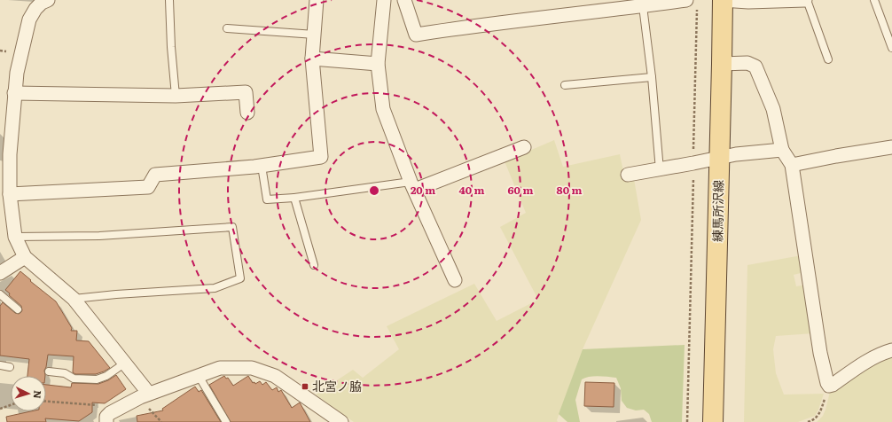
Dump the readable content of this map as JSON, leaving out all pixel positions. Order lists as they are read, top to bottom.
{
  "streets": {
    "main road": ["練馬所沢線"]
  },
  "places": {
    "transit": ["北宮ノ脇"]
  },
  "north": "right",
  "rings": [
    "20 m",
    "40 m",
    "60 m",
    "80 m"
  ]
}
